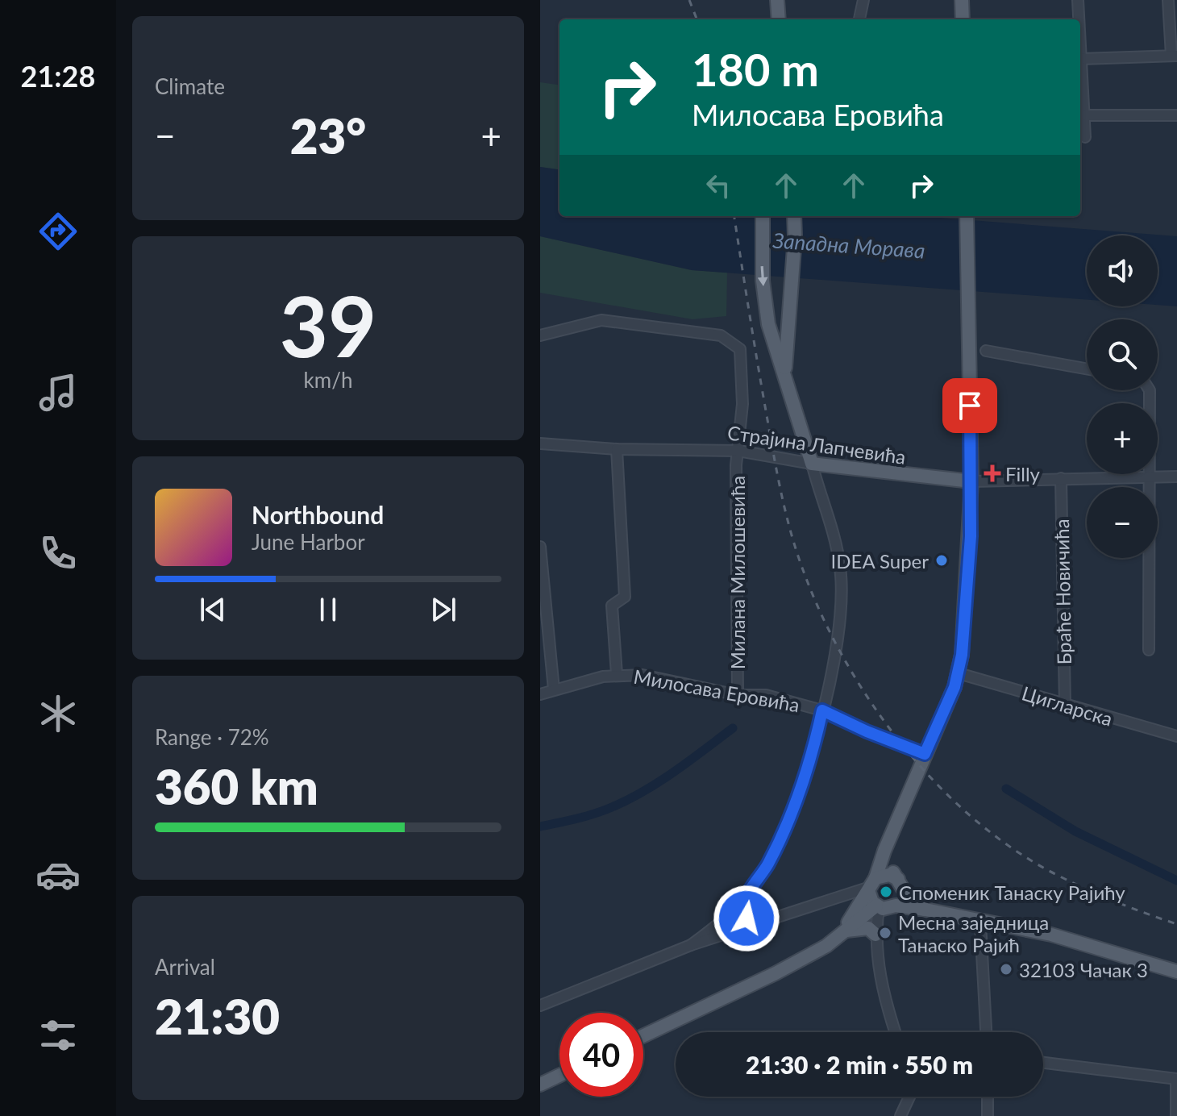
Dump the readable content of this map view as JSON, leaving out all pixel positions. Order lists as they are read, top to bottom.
{
  "streets": {
    "main road": ["Страјина Лапчевића"],
    "street": [
      "Милана Милошевића",
      "Браће Новичића",
      "Милосава Еровића",
      "Цигларска"
    ]
  },
  "crossings": [
    ["Страјина Лапчевића", "Милана Милошевића"],
    ["Милана Милошевића", "Милосава Еровића"],
    ["Браће Новичића", "Цигларска"]
  ],
  "water": ["Западна Морава"],
  "places": {
    "health": ["Filly"],
    "other": [
      "IDEA Super",
      "Споменик Танаску Рајићу",
      "Месна заједница Танаско Рајић",
      "32103 Чачак 3"
    ]
  },
  "page": {
    "tabs": "21:28",
    "tile": [
      "Climate",
      ["39", "km/h"],
      ["Range · 72%", "360 km"],
      ["Arrival", "21:30"]
    ],
    "turn": ["180 m", "Милосава Еровића"],
    "heat": ["−", "23°", "+"],
    "map_buttons": ["+", "−"],
    "song": ["Northbound", "June Harbor"],
    "limit": "40",
    "trip": "21:30 · 2 min · 550 m"
  }
}
